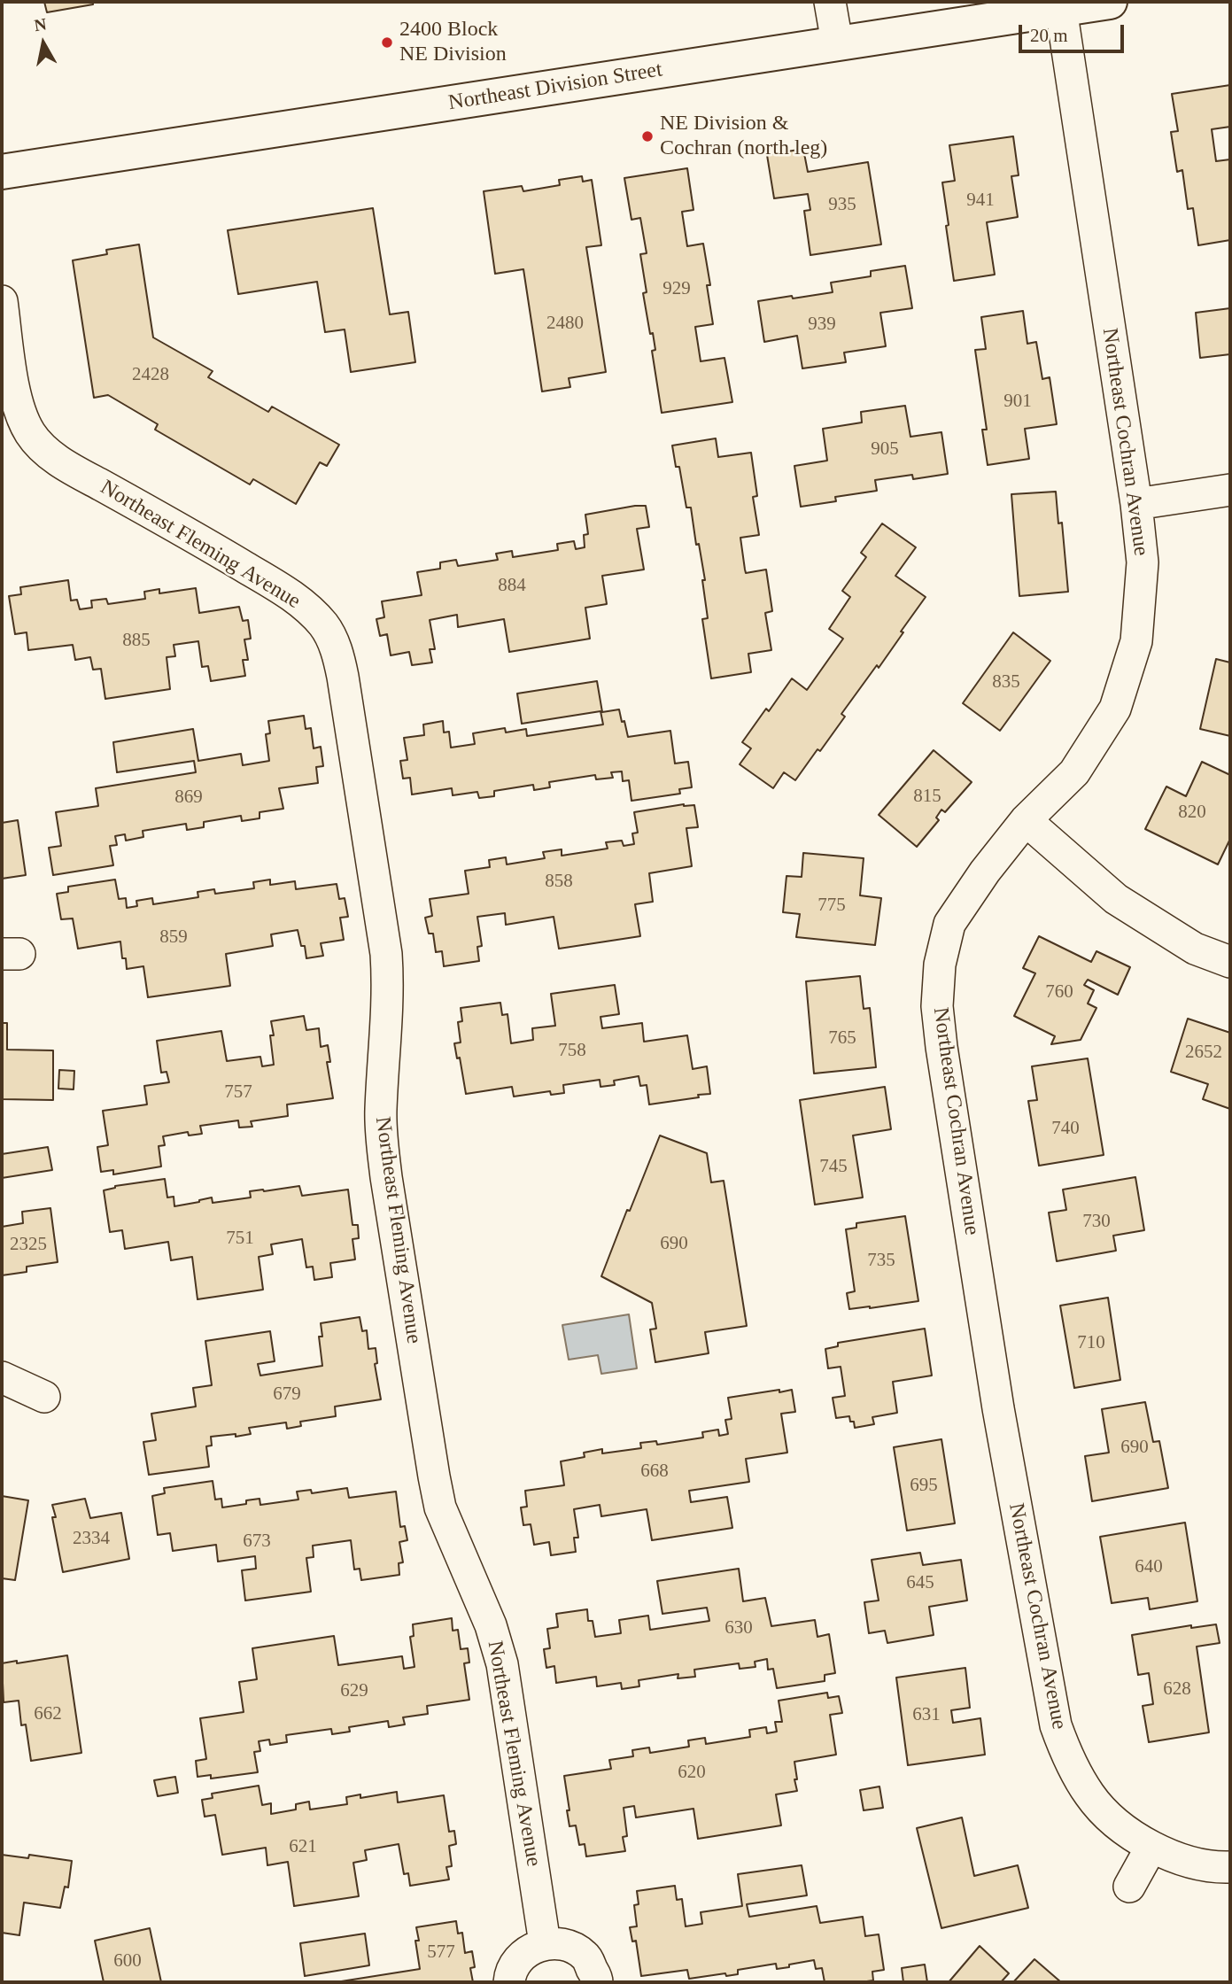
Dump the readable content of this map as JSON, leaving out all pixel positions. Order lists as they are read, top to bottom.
{
  "streets": {
    "main road": ["Northeast Division Street"],
    "street": ["Northeast Cochran Avenue", "Northeast Fleming Avenue"]
  },
  "crossings": [
    ["Northeast Division Street", "Northeast Cochran Avenue"]
  ],
  "places": ["2400 Block NE Division", "NE Division & Cochran (north leg)"],
  "house_numbers": [
    "941",
    "935",
    "929",
    "2480",
    "939",
    "2428",
    "901",
    "905",
    "884",
    "885",
    "835",
    "815",
    "869",
    "820",
    "858",
    "775",
    "859",
    "760",
    "765",
    "758",
    "2652",
    "757",
    "740",
    "745",
    "730",
    "751",
    "690",
    "2325",
    "735",
    "710",
    "679",
    "690",
    "668",
    "695",
    "2334",
    "673",
    "640",
    "645",
    "630",
    "628",
    "629",
    "662",
    "631",
    "620",
    "621",
    "577",
    "600"
  ],
  "scale_bar": "20 m",
  "north": "top"
}
